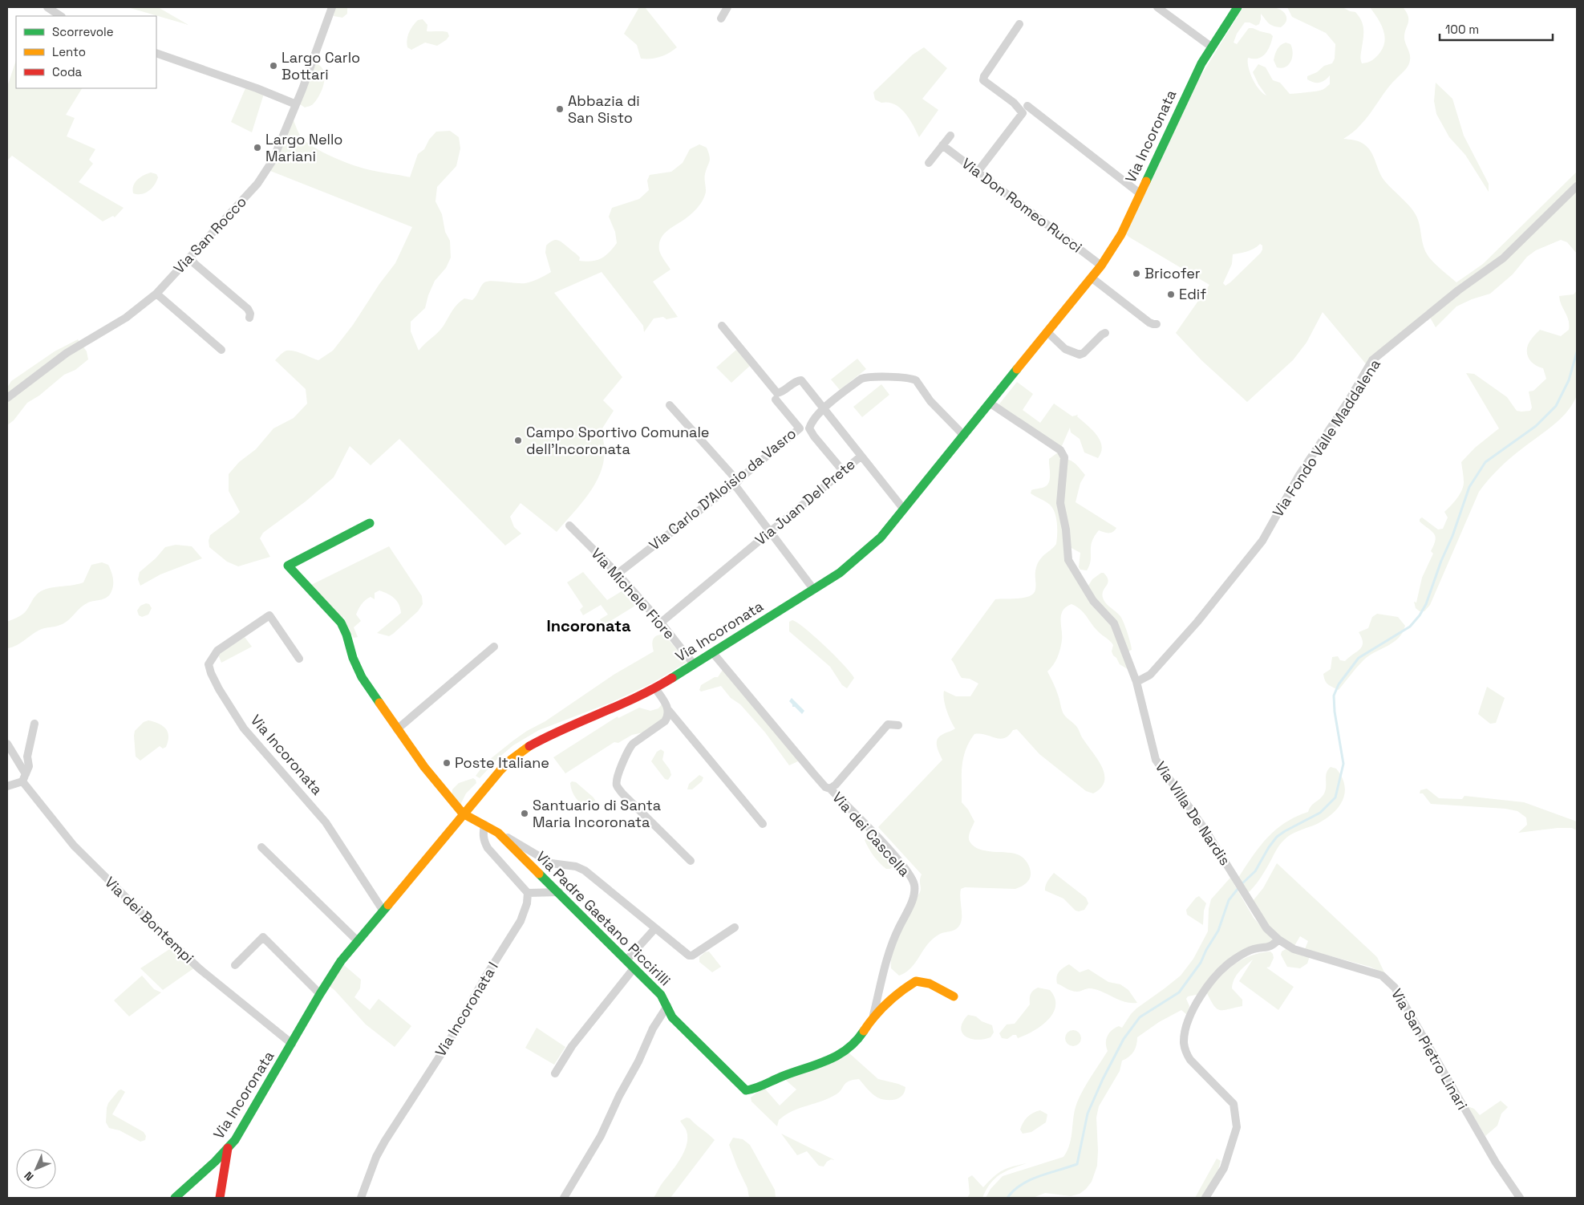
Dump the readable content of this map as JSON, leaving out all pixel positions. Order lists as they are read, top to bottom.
{
  "streets": {
    "main road": ["Via Incoronata", "Via Padre Gaetano Piccirilli"],
    "street": [
      "Via Don Romeo Rucci",
      "Via San Rocco",
      "Via Fondo Valle Maddalena",
      "Via Carlo D'Aloisio da Vasro",
      "Via Juan Del Prete",
      "Via Michele Fiore",
      "Via Villa De Nardis",
      "Via dei Cascella",
      "Via dei Bontempi",
      "Via Incoronata I",
      "Via San Pietro Linari"
    ]
  },
  "crossings": [
    ["Via Incoronata", "Via Don Romeo Rucci"],
    ["Via Incoronata", "Via Michele Fiore"],
    ["Via Incoronata", "Via Villa De Nardis"],
    ["Via Incoronata", "Via dei Cascella"],
    ["Via Incoronata", "Via Padre Gaetano Piccirilli"],
    ["Via Incoronata", "Via dei Bontempi"],
    ["Via Fondo Valle Maddalena", "Via Villa De Nardis"],
    ["Via Carlo D'Aloisio da Vasro", "Via Michele Fiore"],
    ["Via Juan Del Prete", "Via Michele Fiore"],
    ["Via Villa De Nardis", "Via San Pietro Linari"],
    ["Via dei Cascella", "Via Padre Gaetano Piccirilli"]
  ],
  "districts": ["Incoronata"],
  "places": [
    "Largo Carlo Bottari",
    "Abbazia di San Sisto",
    "Largo Nello Mariani",
    "Bricofer",
    "Edif",
    "Campo Sportivo Comunale dell'Incoronata",
    "Poste Italiane",
    "Santuario di Santa Maria Incoronata"
  ],
  "legend": ["Scorrevole", "Lento", "Coda"],
  "scale_bar": "100 m",
  "north": "bottom left"
}
